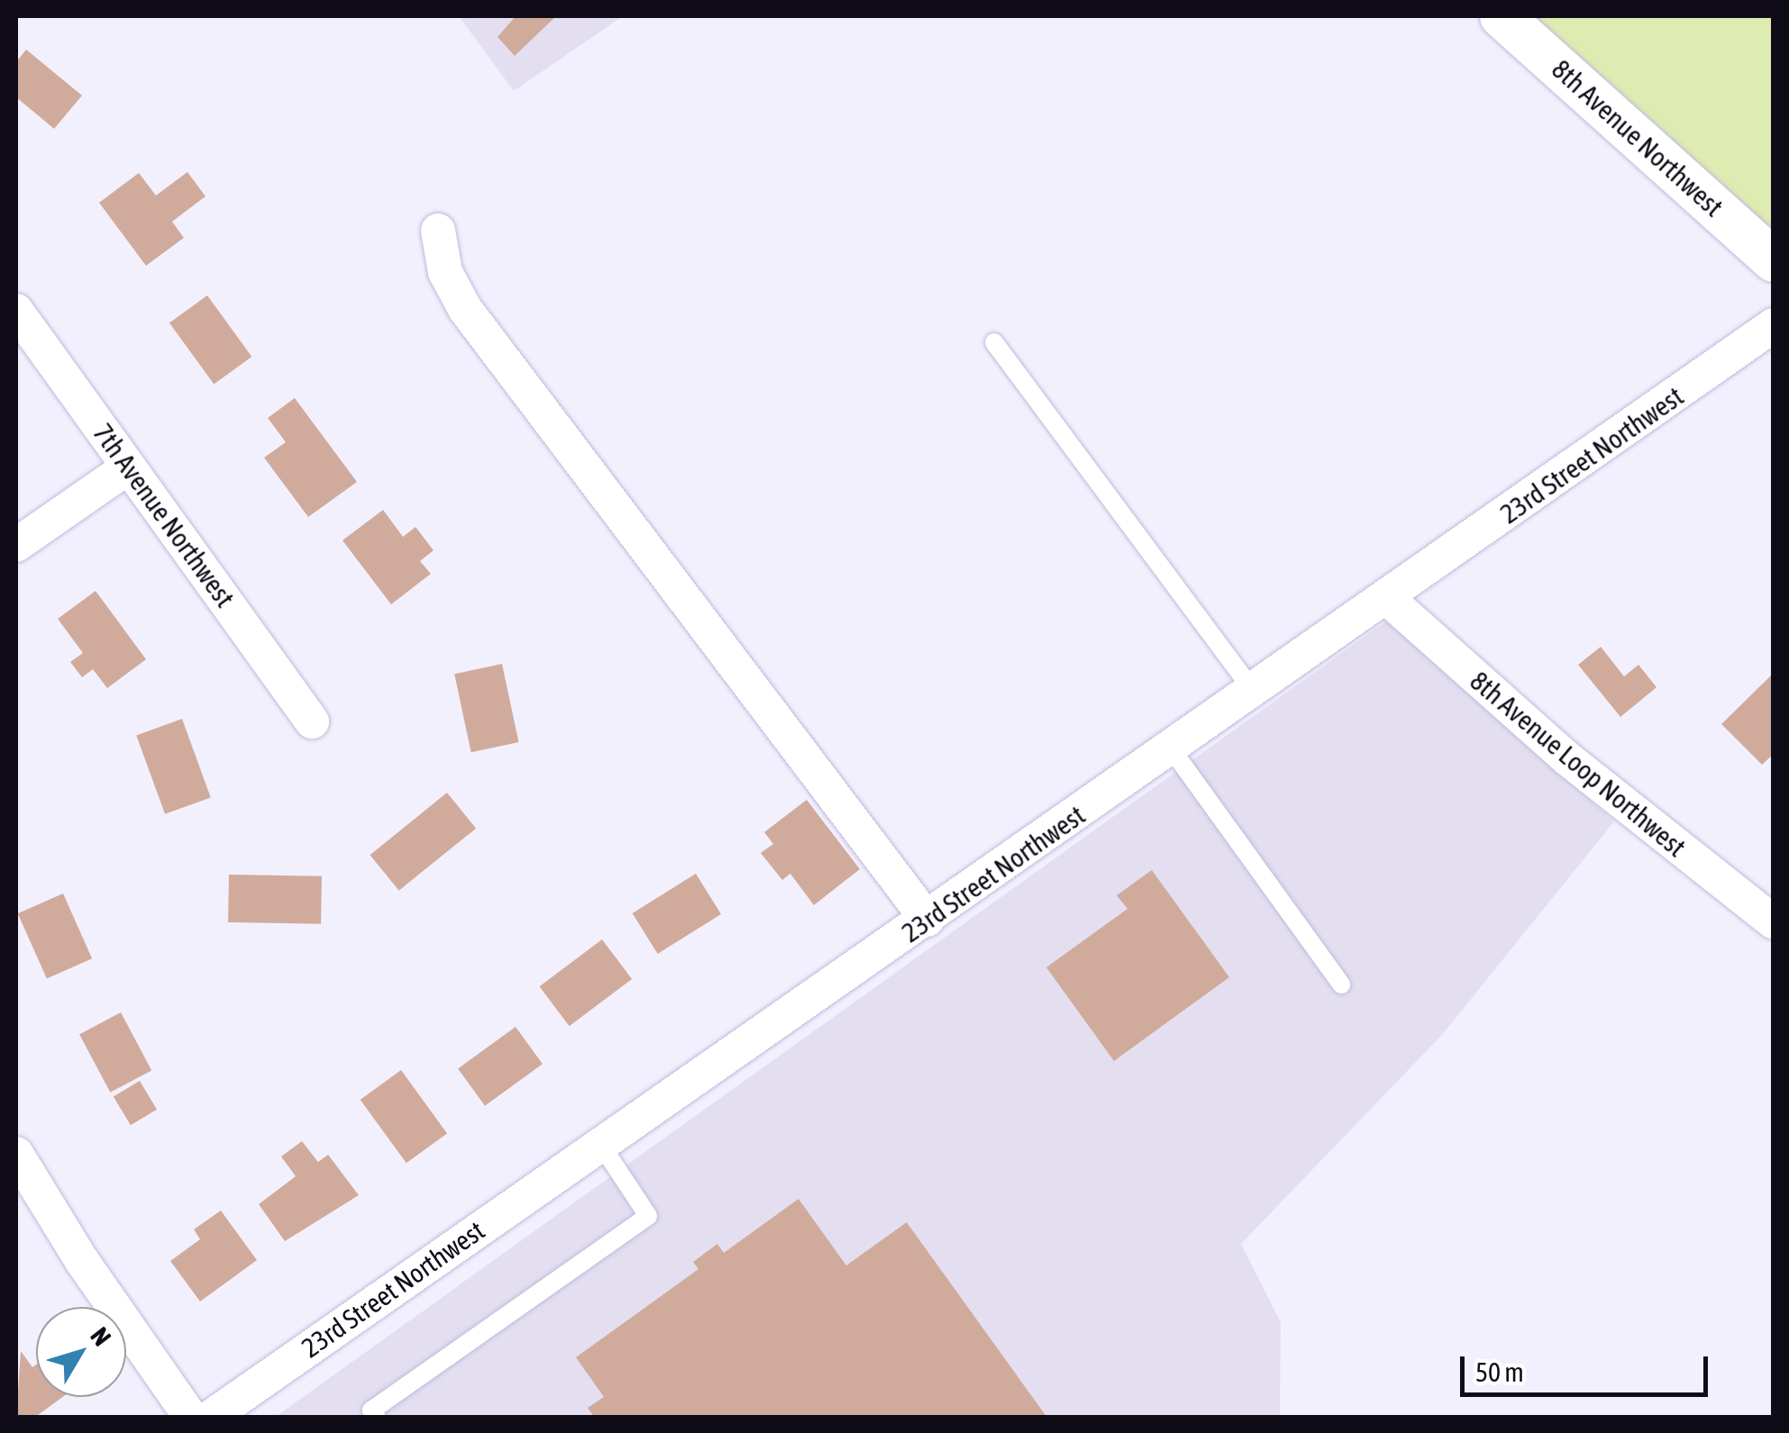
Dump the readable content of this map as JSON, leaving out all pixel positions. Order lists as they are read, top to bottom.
{
  "streets": {
    "street": [
      "8th Avenue Northwest",
      "23rd Street Northwest",
      "7th Avenue Northwest",
      "8th Avenue Loop Northwest"
    ]
  },
  "crossings": [
    ["23rd Street Northwest", "8th Avenue Loop Northwest"]
  ],
  "scale_bar": "50 m",
  "north": "top right"
}
